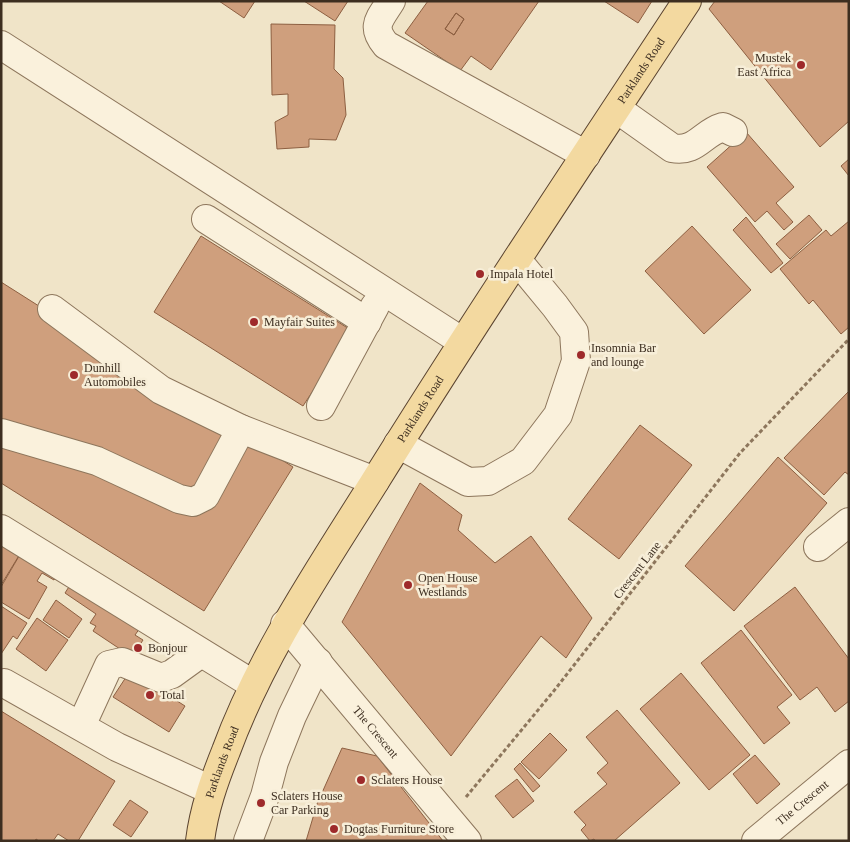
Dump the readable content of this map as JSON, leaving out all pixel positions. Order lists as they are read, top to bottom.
{
  "streets": {
    "main road": ["Parklands Road"],
    "street": ["The Crescent"],
    "path": ["Crescent Lane"]
  },
  "crossings": [
    ["Parklands Road", "The Crescent"],
    ["Crescent Lane", "The Crescent"]
  ],
  "places": [
    "Mustek East Africa",
    "Impala Hotel",
    "Mayfair Suites",
    "Insomnia Bar and lounge",
    "Dunhill Automobiles",
    "Open House Westlands",
    "Bonjour",
    "Total",
    "Sclaters House",
    "Sclaters House Car Parking",
    "Dogtas Furniture Store"
  ]
}
